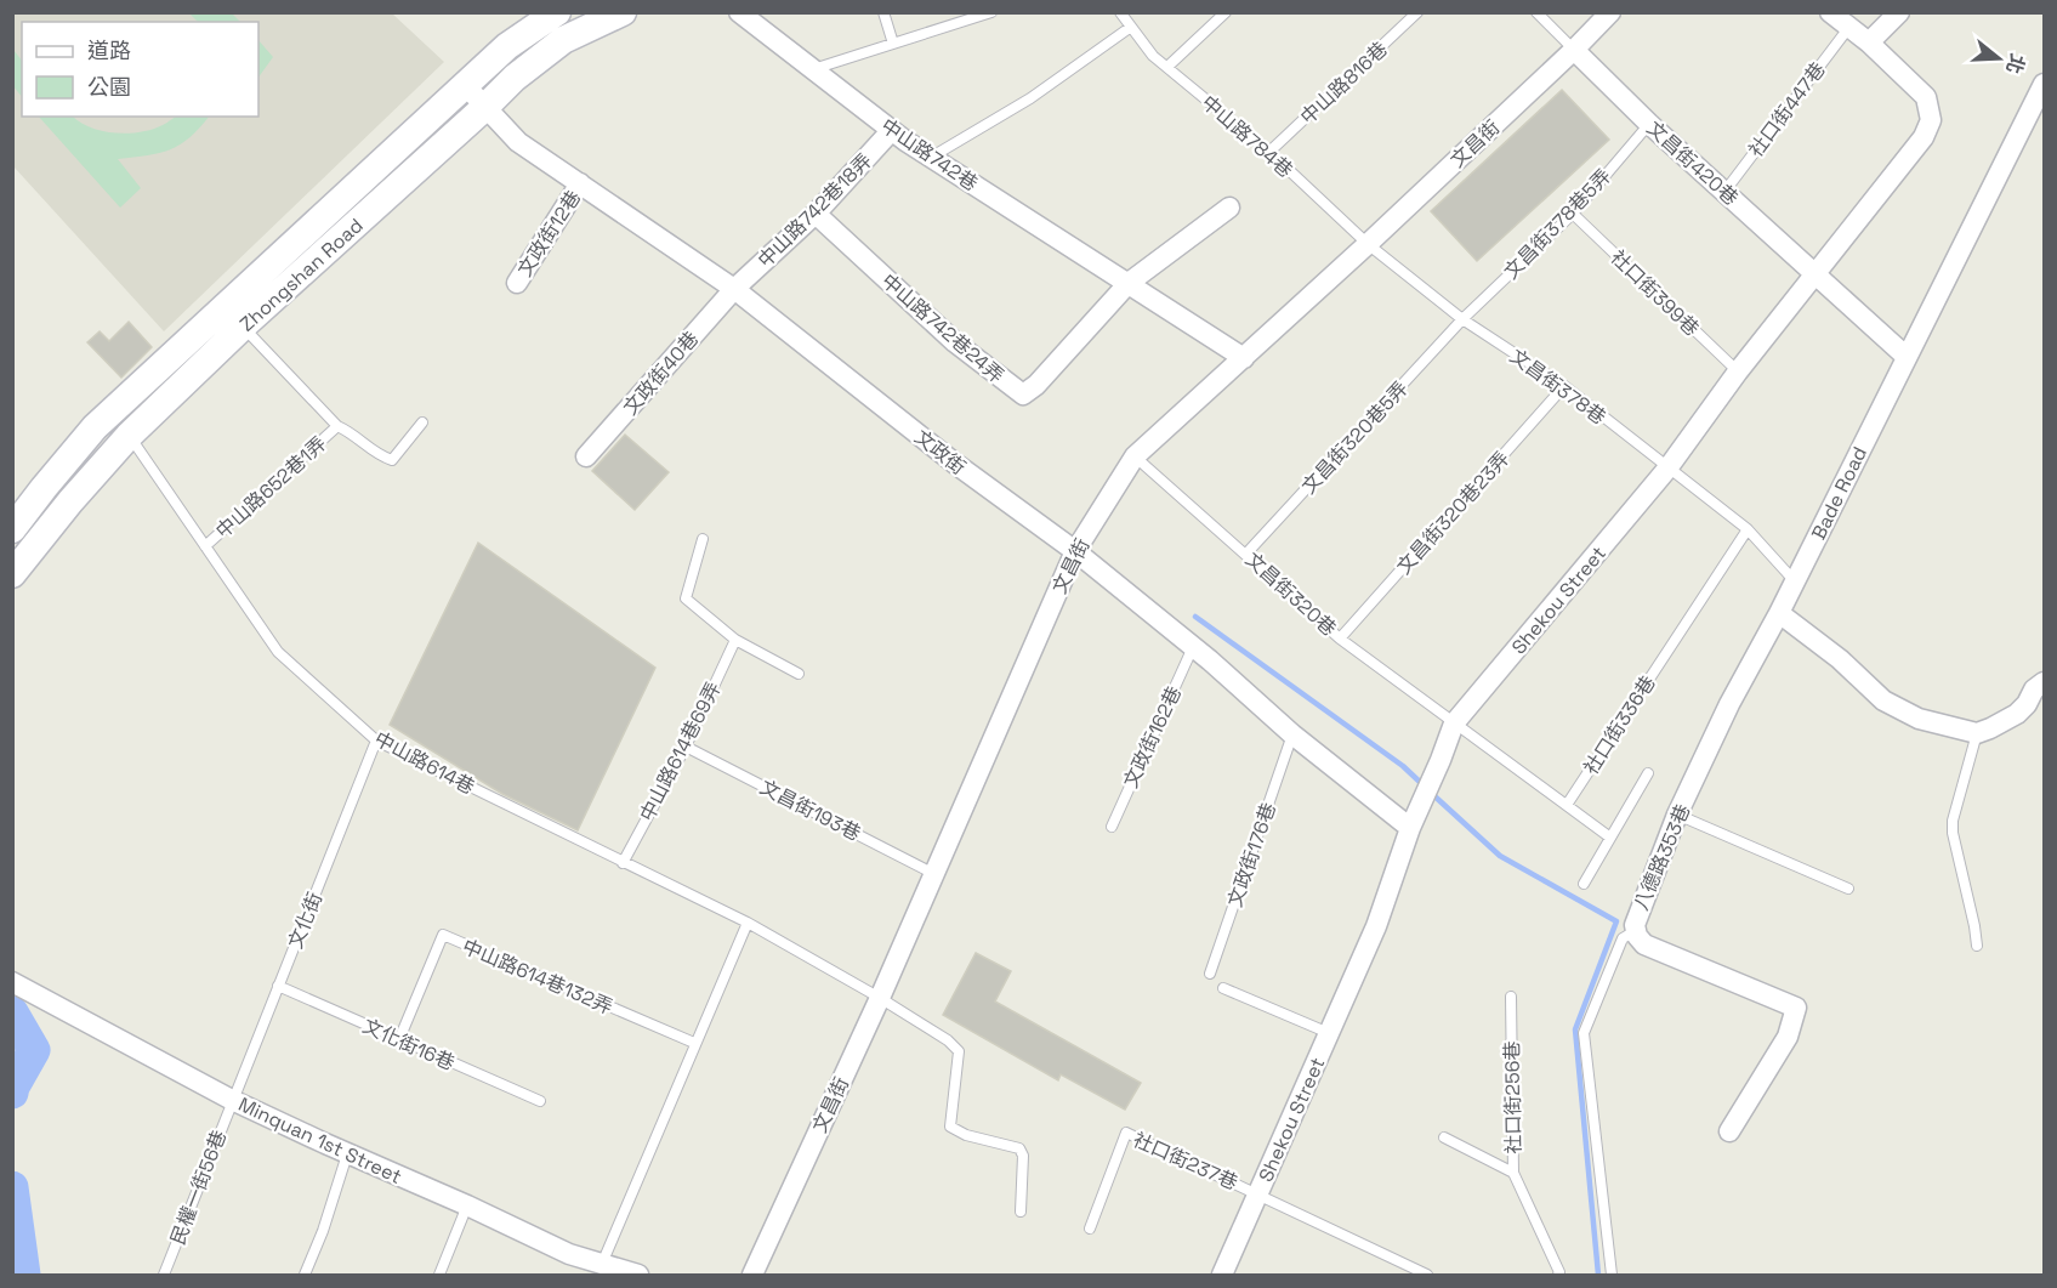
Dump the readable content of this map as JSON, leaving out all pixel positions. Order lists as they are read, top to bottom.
{
  "streets": {
    "street": [
      "文昌街",
      "中山路742巷",
      "文昌街420巷",
      "中山路742巷18弄",
      "文政街12巷",
      "Zhongshan Road",
      "中山路742巷24弄",
      "文政街40巷",
      "文政街",
      "Bade Road",
      "Shekou Street",
      "八德路353巷",
      "Minquan 1st Street"
    ],
    "lane": [
      "中山路816巷",
      "社口街447巷",
      "中山路784巷",
      "文昌街378巷5弄",
      "社口街399巷",
      "文昌街378巷",
      "文昌街320巷5弄",
      "中山路652巷1弄",
      "文昌街320巷23弄",
      "文昌街320巷",
      "社口街336巷",
      "文政街162巷",
      "中山路614巷69弄",
      "中山路614巷",
      "文昌街193巷",
      "文政街176巷",
      "文化街",
      "中山路614巷132弄",
      "文化街16巷",
      "社口街256巷",
      "社口街237巷",
      "民權一街56巷"
    ]
  },
  "crossings": [
    ["中山路816巷", "中山路784巷"],
    ["社口街447巷", "文昌街420巷"],
    ["社口街447巷", "Shekou Street"],
    ["中山路784巷", "文昌街"],
    ["中山路784巷", "文昌街378巷"],
    ["文昌街", "中山路742巷"],
    ["文昌街", "文昌街420巷"],
    ["文昌街", "文昌街378巷"],
    ["文昌街", "文政街"],
    ["文昌街", "文昌街320巷"],
    ["文昌街", "中山路614巷"],
    ["文昌街", "文昌街193巷"],
    ["中山路742巷", "中山路742巷18弄"],
    ["中山路742巷", "中山路742巷24弄"],
    ["文昌街420巷", "文昌街378巷5弄"],
    ["文昌街420巷", "Bade Road"],
    ["文昌街420巷", "Shekou Street"],
    ["中山路742巷18弄", "中山路742巷24弄"],
    ["中山路742巷18弄", "文政街40巷"],
    ["中山路742巷18弄", "文政街"],
    ["文昌街378巷5弄", "社口街399巷"],
    ["文昌街378巷5弄", "文昌街378巷"],
    ["文昌街378巷5弄", "文昌街320巷5弄"],
    ["文政街12巷", "文政街"],
    ["Zhongshan Road", "文政街"],
    ["Zhongshan Road", "中山路614巷"],
    ["社口街399巷", "Shekou Street"],
    ["文政街40巷", "文政街"],
    ["文昌街378巷", "文昌街320巷5弄"],
    ["文昌街378巷", "Bade Road"],
    ["文昌街378巷", "文昌街320巷23弄"],
    ["文昌街378巷", "Shekou Street"],
    ["文昌街378巷", "社口街336巷"],
    ["文昌街320巷5弄", "文昌街320巷"],
    ["文政街", "Shekou Street"],
    ["文政街", "文政街162巷"],
    ["文政街", "文政街176巷"],
    ["中山路652巷1弄", "中山路614巷"],
    ["Bade Road", "八德路353巷"],
    ["文昌街320巷23弄", "文昌街320巷"],
    ["文昌街320巷", "Shekou Street"],
    ["Shekou Street", "社口街237巷"],
    ["中山路614巷69弄", "中山路614巷"],
    ["中山路614巷69弄", "文昌街193巷"],
    ["中山路614巷", "文化街"],
    ["文化街", "文化街16巷"],
    ["文化街", "Minquan 1st Street"],
    ["文化街", "民權一街56巷"],
    ["中山路614巷132弄", "文化街16巷"],
    ["Minquan 1st Street", "民權一街56巷"]
  ],
  "legend": ["道路", "公園"],
  "north": "right"
}
